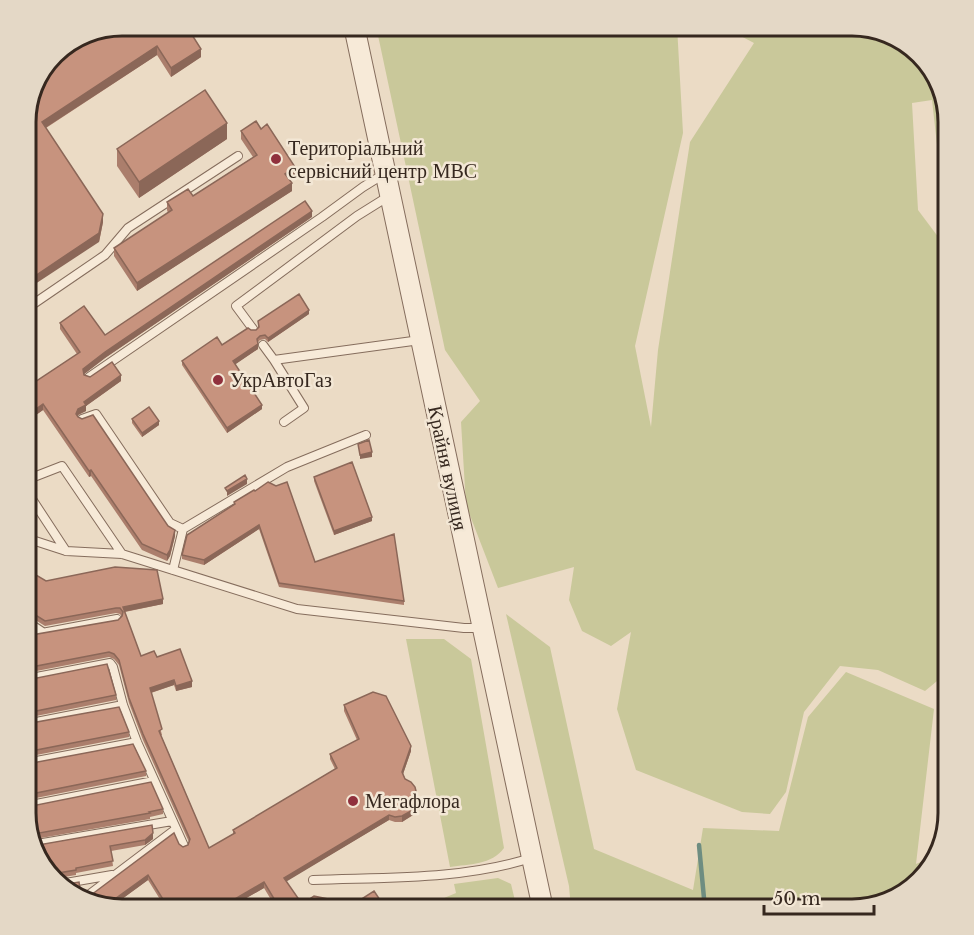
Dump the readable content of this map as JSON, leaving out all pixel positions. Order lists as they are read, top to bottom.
{
  "streets": {
    "street": ["Крайня вулиця"]
  },
  "places": ["Територіальний сервісний центр МВС", "УкрАвтоГаз", "Мегафлора"],
  "scale_bar": "50 m"
}
